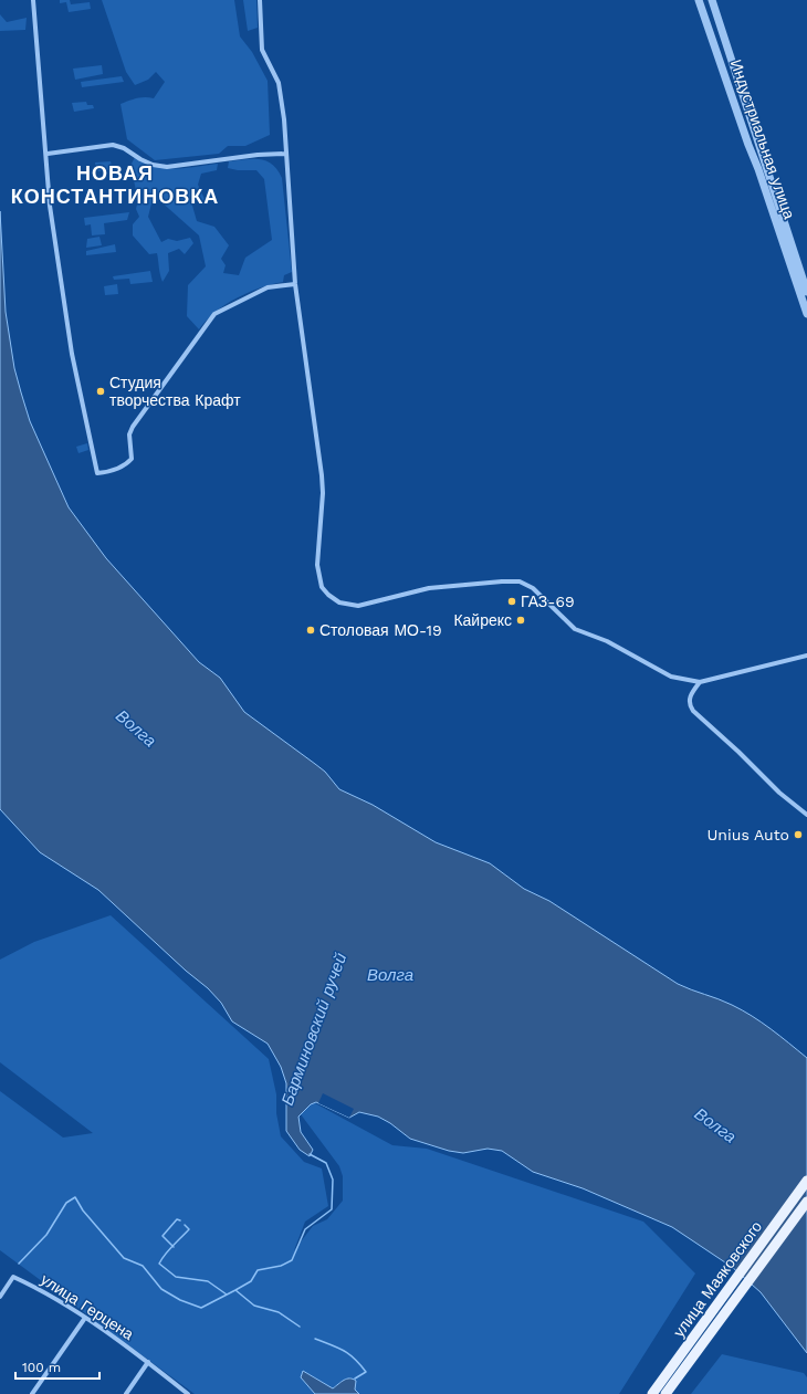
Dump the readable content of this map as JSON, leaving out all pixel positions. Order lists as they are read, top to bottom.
{
  "streets": {
    "main road": ["улица Маяковского"],
    "street": ["Индустриальная улица", "улица Герцена"]
  },
  "districts": ["НОВАЯ КОНСТАНТИНОВКА"],
  "water": ["Волга", "Барминовский ручей"],
  "places": [
    "Студия творчества Крафт",
    "ГАЗ-69",
    "Кайрекс",
    "Столовая МО-19",
    "Unius Auto"
  ],
  "scale_bar": "100 m"
}
